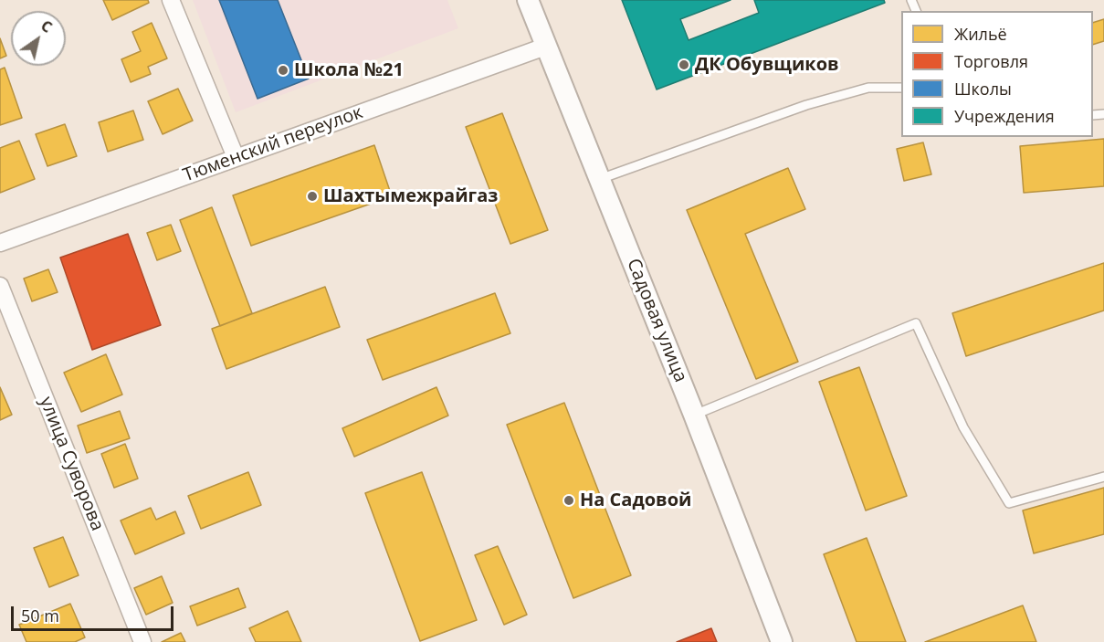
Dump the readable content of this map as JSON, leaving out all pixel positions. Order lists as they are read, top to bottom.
{
  "streets": {
    "street": ["Тюменский переулок", "Садовая улица", "улица Суворова"]
  },
  "crossings": [
    ["Тюменский переулок", "Садовая улица"]
  ],
  "places": [
    "ДК Обувщиков",
    "Школа №21",
    "Шахтымежрайгаз",
    "На Садовой"
  ],
  "legend": [
    "Жильё",
    "Торговля",
    "Школы",
    "Учреждения"
  ],
  "scale_bar": "50 m",
  "north": "top right"
}
